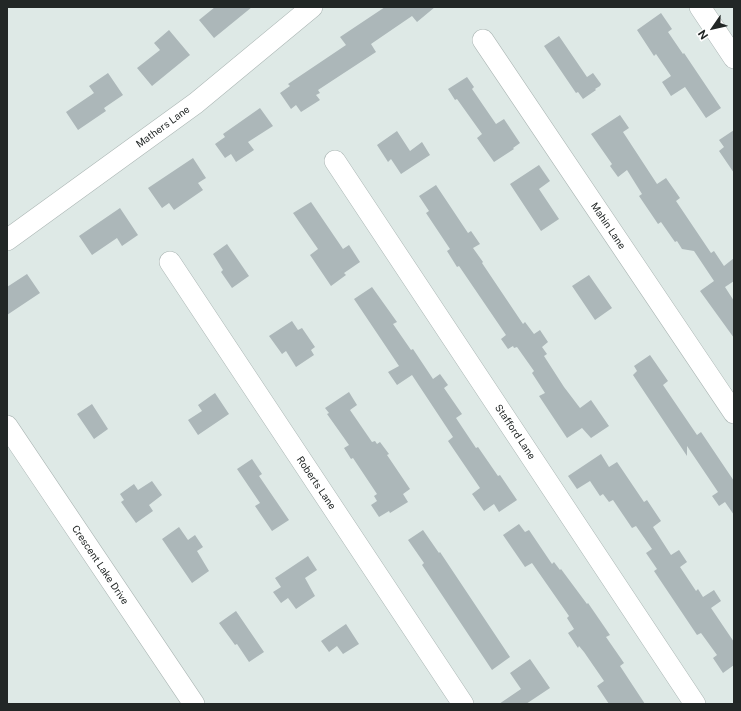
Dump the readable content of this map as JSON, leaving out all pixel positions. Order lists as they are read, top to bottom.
{
  "streets": {
    "street": [
      "Mathers Lane",
      "Mahin Lane",
      "Stafford Lane",
      "Roberts Lane",
      "Crescent Lake Drive"
    ]
  },
  "north": "bottom left"
}
